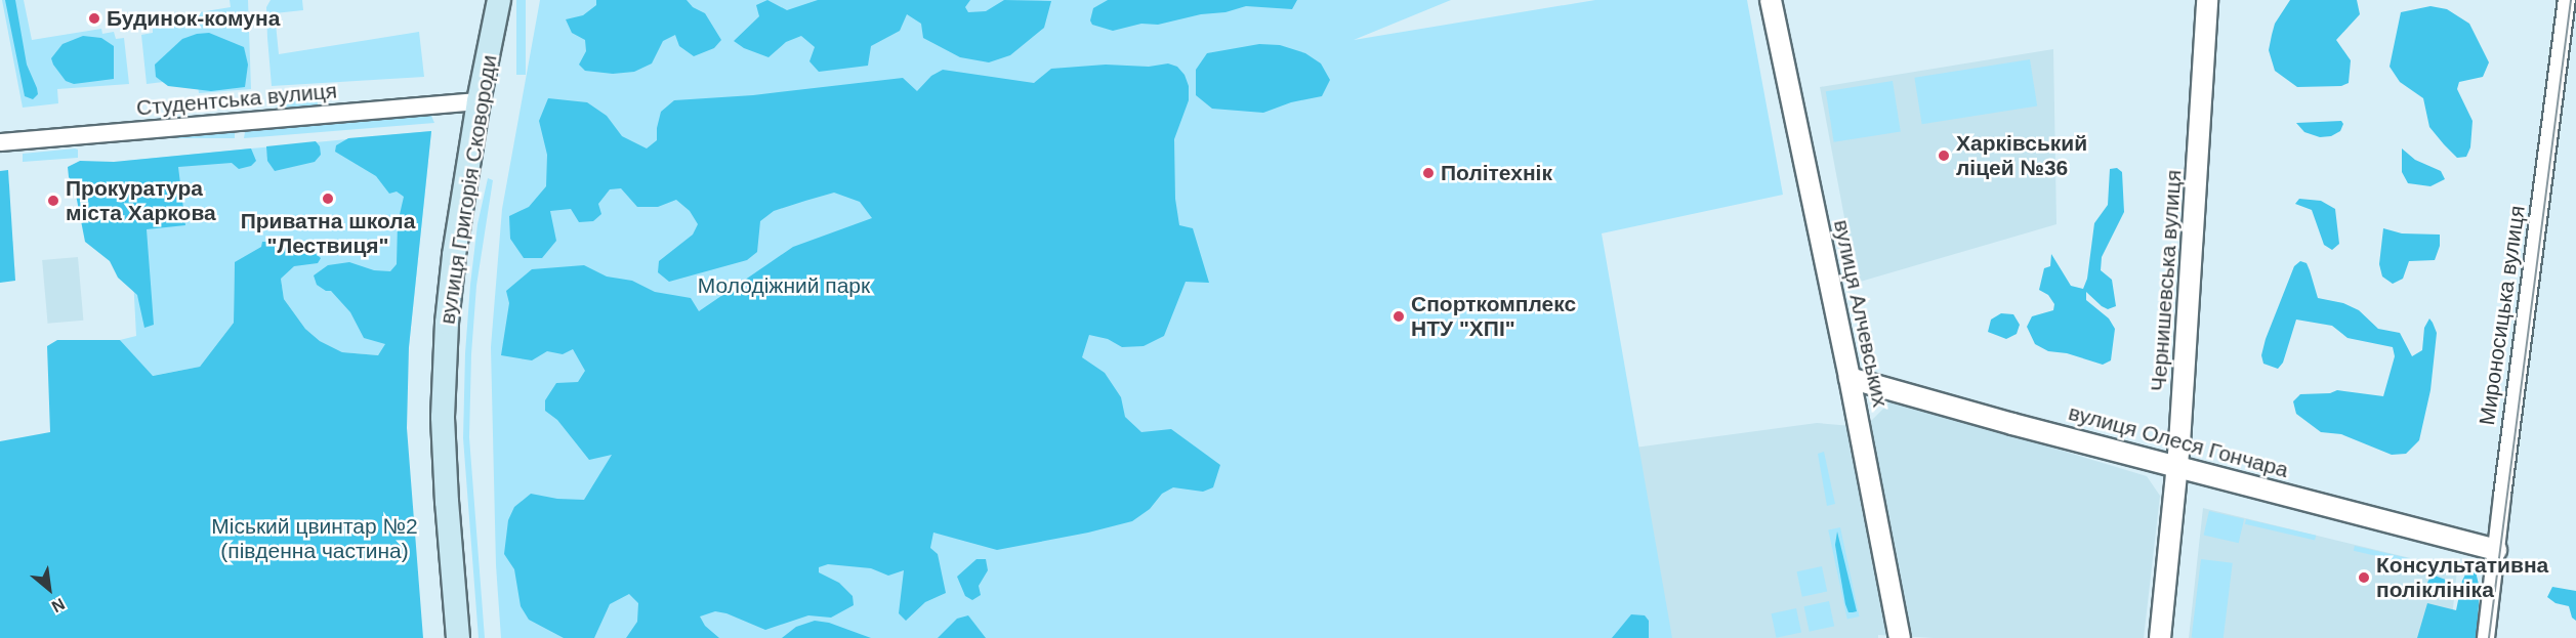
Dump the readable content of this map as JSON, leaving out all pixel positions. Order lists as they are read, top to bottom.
{
  "streets": {
    "main road": ["вулиця Григорія Сковороди"],
    "street": [
      "Студентська вулиця",
      "Чернишевська вулиця",
      "вулиця Алчевських",
      "Мироносицька вулиця",
      "вулиця Олеся Гончара"
    ]
  },
  "crossings": [
    ["Студентська вулиця", "вулиця Григорія Сковороди"],
    ["Чернишевська вулиця", "вулиця Олеся Гончара"],
    ["вулиця Алчевських", "вулиця Олеся Гончара"],
    ["Мироносицька вулиця", "вулиця Олеся Гончара"]
  ],
  "parks": ["Молодіжний парк", "Міський цвинтар №2 (південна частина)"],
  "places": [
    "Будинок-комуна",
    "Харківський ліцей №36",
    "Політехнік",
    "Приватна школа \"Лествиця\"",
    "Прокуратура міста Харкова",
    "Спорткомплекс НТУ \"ХПІ\"",
    "Консультативна поліклініка"
  ],
  "north": "bottom right"
}
